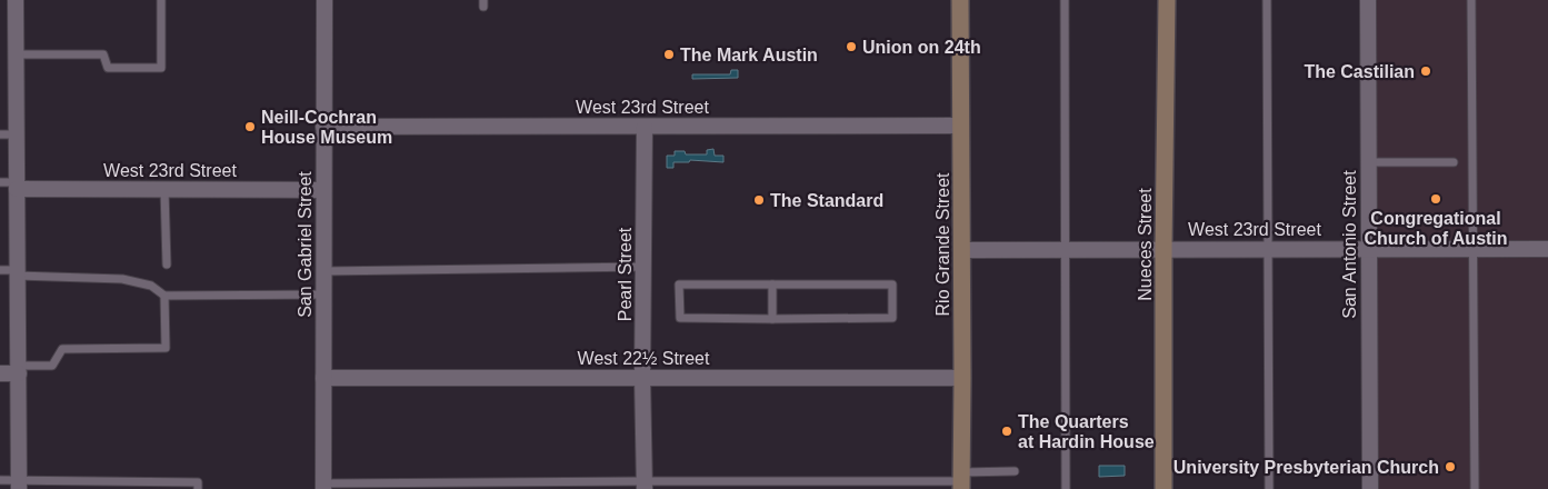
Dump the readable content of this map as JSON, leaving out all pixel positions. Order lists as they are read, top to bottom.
{
  "streets": {
    "street": [
      "West 23rd Street",
      "San Gabriel Street",
      "Rio Grande Street",
      "Nueces Street",
      "San Antonio Street",
      "Pearl Street",
      "West 22½ Street"
    ]
  },
  "crossings": [
    ["West 23rd Street", "San Gabriel Street"],
    ["West 23rd Street", "Rio Grande Street"],
    ["West 23rd Street", "Nueces Street"],
    ["West 23rd Street", "San Antonio Street"],
    ["West 23rd Street", "Pearl Street"],
    ["San Gabriel Street", "West 22½ Street"],
    ["Rio Grande Street", "West 22½ Street"],
    ["Pearl Street", "West 22½ Street"]
  ],
  "places": [
    "Union on 24th",
    "The Mark Austin",
    "The Castilian",
    "Neill-Cochran House Museum",
    "Congregational Church of Austin",
    "The Standard",
    "The Quarters at Hardin House",
    "University Presbyterian Church"
  ]
}
